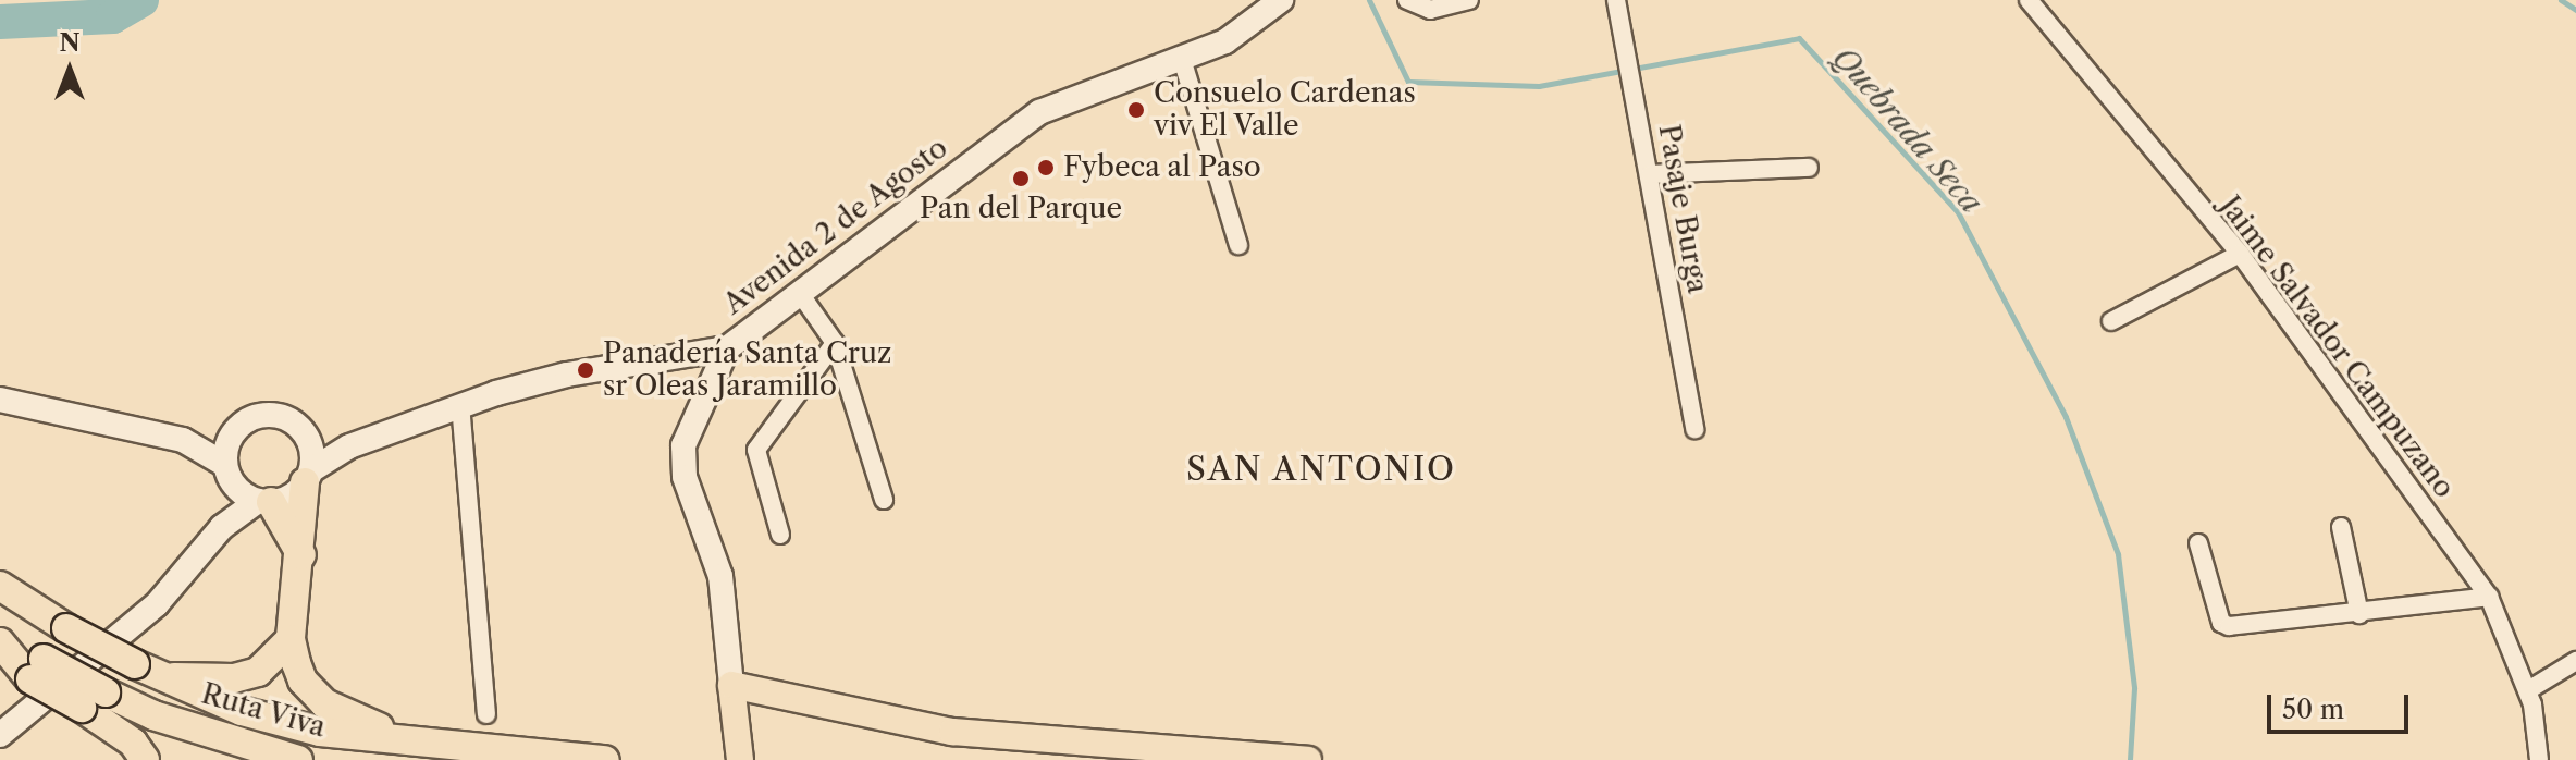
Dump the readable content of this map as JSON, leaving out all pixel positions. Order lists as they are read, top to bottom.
{
  "streets": {
    "highway": ["Ruta Viva"],
    "main road": ["Avenida 2 de Agosto"],
    "street": ["Pasaje Burga", "Jaime Salvador Campuzano"]
  },
  "districts": ["SAN ANTONIO"],
  "water": ["Quebrada Seca"],
  "places": [
    "Consuelo Cardenas viv El Valle",
    "Fybeca al Paso",
    "Pan del Parque",
    "Panadería Santa Cruz sr Oleas Jaramillo"
  ],
  "scale_bar": "50 m",
  "north": "top"
}
